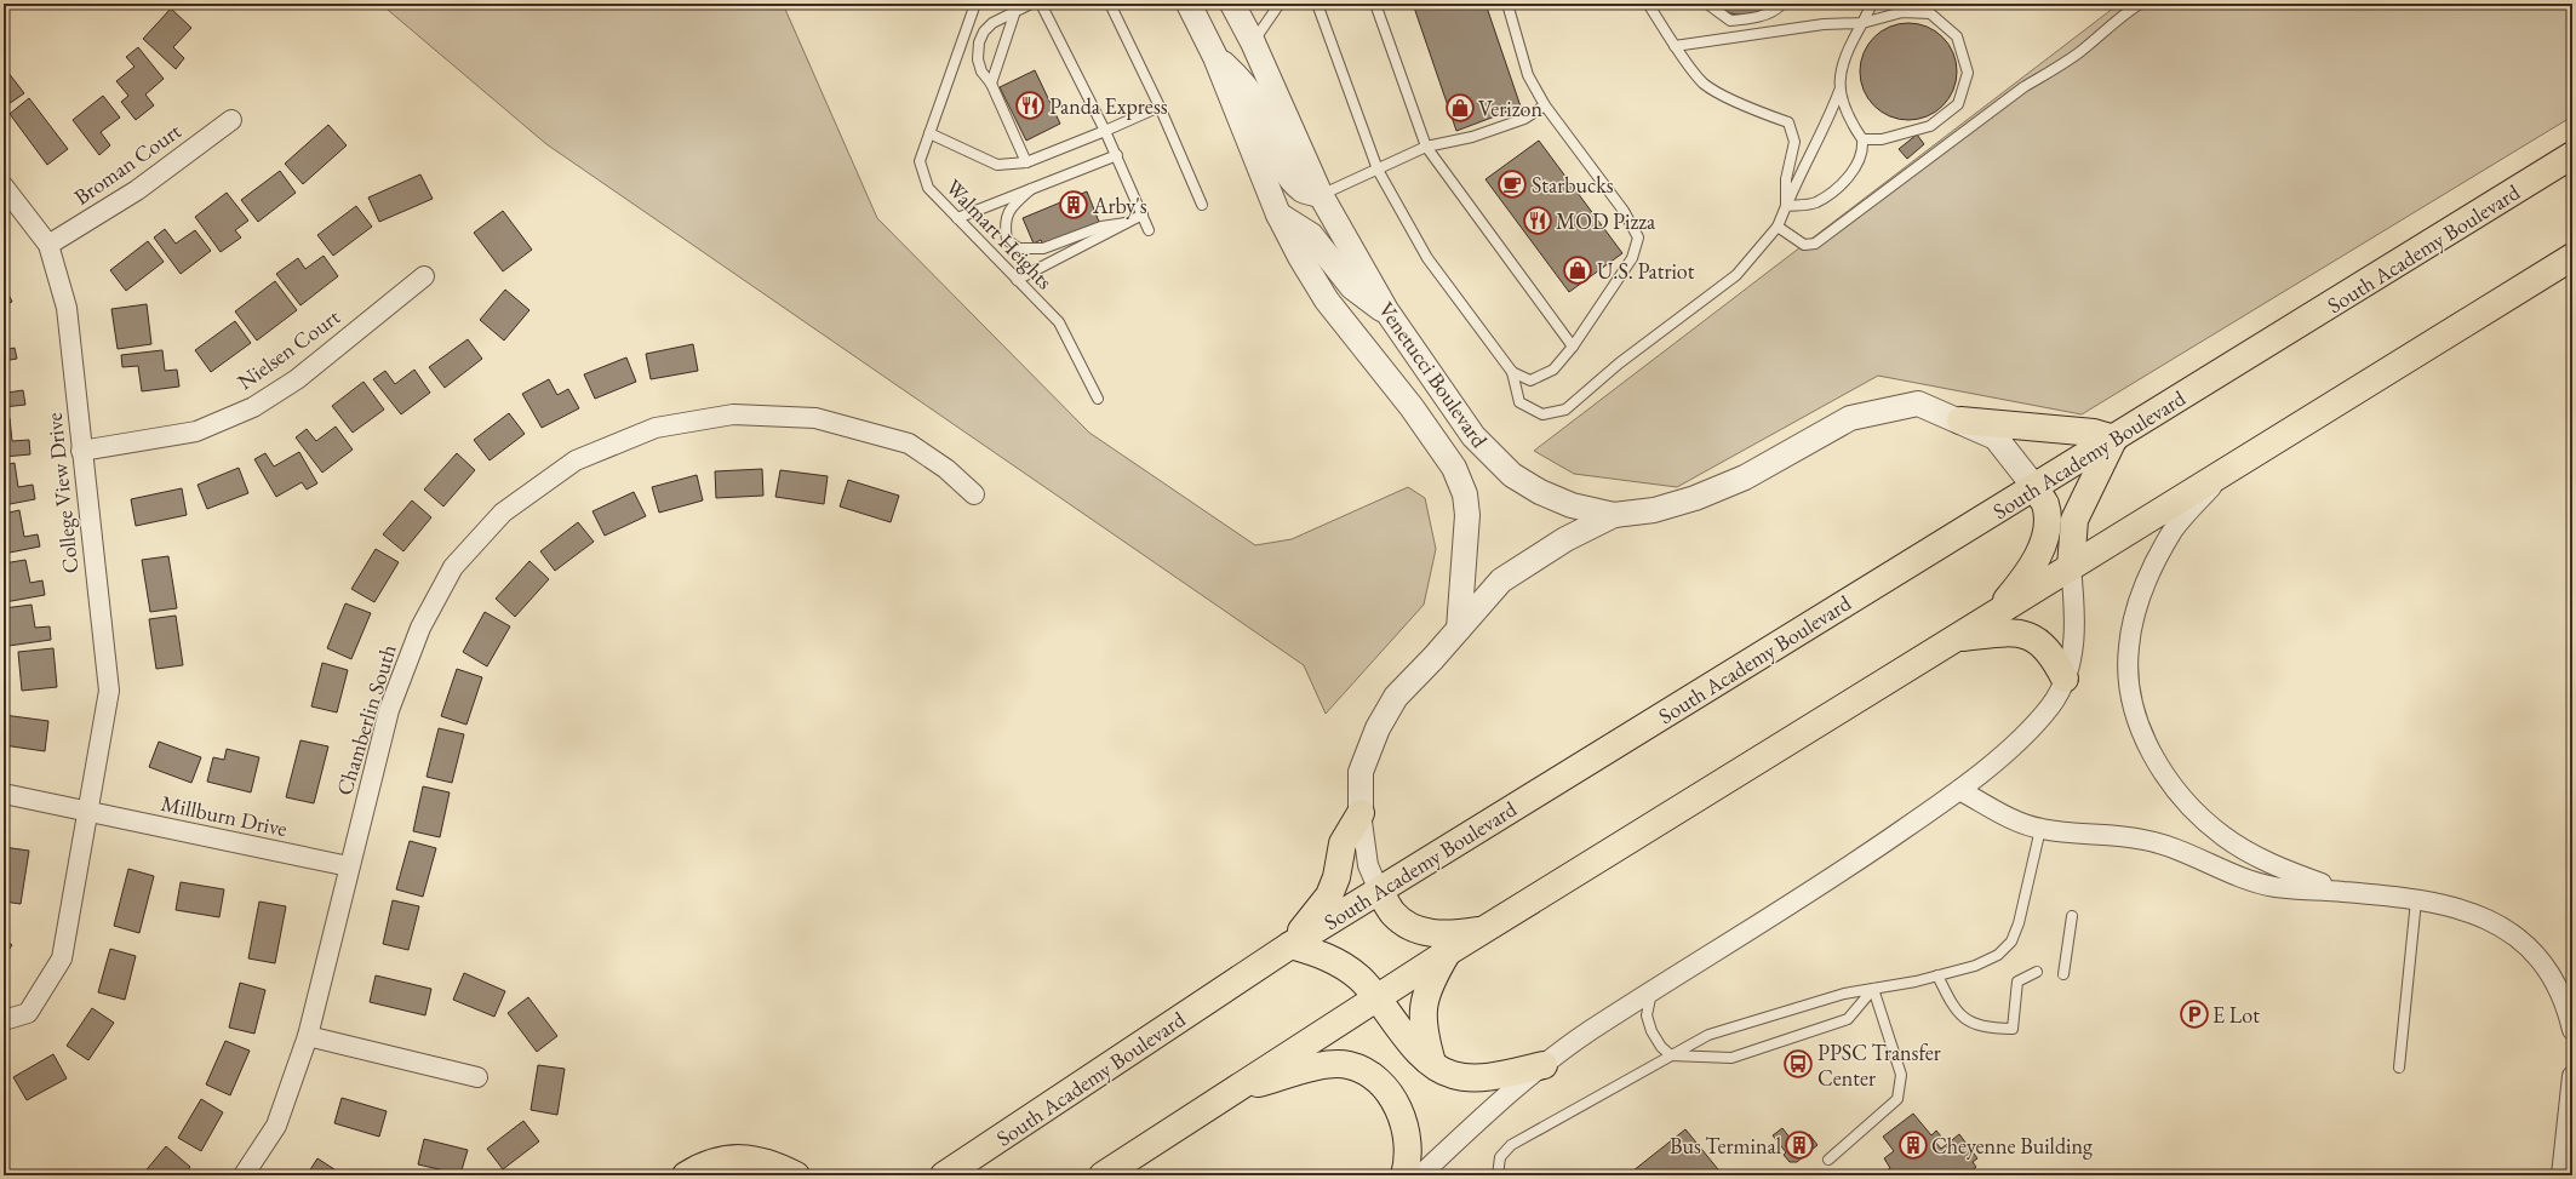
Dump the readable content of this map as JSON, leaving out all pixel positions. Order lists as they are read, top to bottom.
{
  "streets": {
    "highway": ["South Academy Boulevard"],
    "street": [
      "Broman Court",
      "Nielsen Court",
      "Venetucci Boulevard",
      "College View Drive",
      "Chamberlin South",
      "Millburn Drive"
    ],
    "lane": ["Walmart Heights"]
  },
  "crossings": [
    ["Broman Court", "College View Drive"],
    ["South Academy Boulevard", "Venetucci Boulevard"],
    ["Nielsen Court", "College View Drive"],
    ["College View Drive", "Millburn Drive"],
    ["Chamberlin South", "Millburn Drive"]
  ],
  "places": {
    "restaurant": ["Panda Express", "MOD Pizza"],
    "shop": ["Verizon", "U.S. Patriot"],
    "cafe": ["Starbucks"],
    "building": ["Arby's", "Bus Terminal", "Cheyenne Building"],
    "parking": ["E Lot"],
    "bus stop": ["PPSC Transfer Center"]
  }
}
